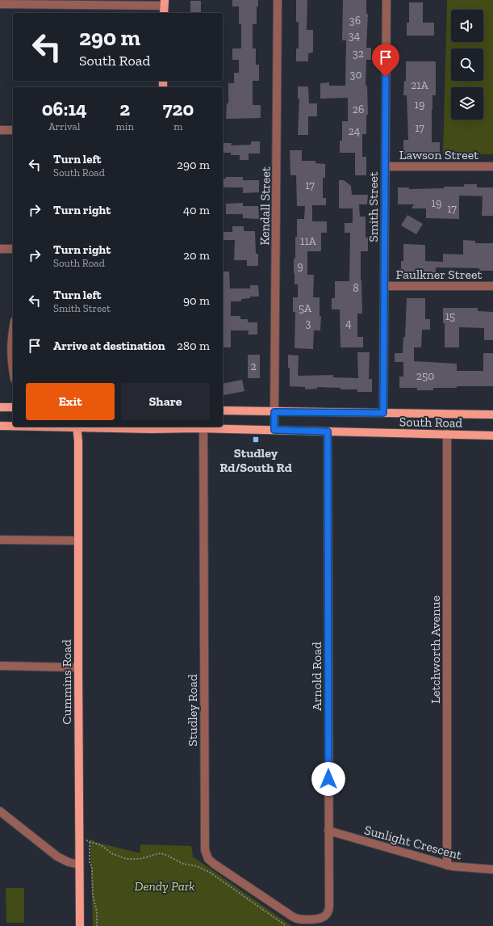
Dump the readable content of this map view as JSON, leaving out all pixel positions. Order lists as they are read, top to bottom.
{
  "streets": {
    "main road": ["South Road", "Cummins Road"],
    "street": [
      "Lawson Street",
      "Kendall Street",
      "Smith Street",
      "Faulkner Street",
      "Letchworth Avenue",
      "Arnold Road",
      "Studley Road",
      "Sunlight Crescent"
    ]
  },
  "crossings": [
    ["Lawson Street", "Smith Street"],
    ["Kendall Street", "South Road"],
    ["Smith Street", "Faulkner Street"],
    ["Smith Street", "South Road"],
    ["South Road", "Letchworth Avenue"],
    ["South Road", "Arnold Road"],
    ["South Road", "Cummins Road"],
    ["South Road", "Studley Road"],
    ["Letchworth Avenue", "Sunlight Crescent"],
    ["Arnold Road", "Studley Road"],
    ["Arnold Road", "Sunlight Crescent"]
  ],
  "parks": ["Dendy Park"],
  "places": {
    "transit": ["Studley Rd/South Rd"]
  },
  "house_numbers": [
    "36",
    "34",
    "32",
    "30",
    "21A",
    "19",
    "26",
    "17",
    "24",
    "17",
    "19",
    "17",
    "11A",
    "9",
    "8",
    "5A",
    "15",
    "3",
    "4",
    "2",
    "250"
  ],
  "page": {
    "turn": ["290 m", "South Road"],
    "eta": [
      "06:14",
      "Arrival",
      "2",
      "min",
      "720",
      "m"
    ],
    "list": [
      {
        "name": "Turn left",
        "note": "South Road",
        "value": "290 m"
      },
      {
        "name": "Turn right",
        "value": "40 m"
      },
      {
        "name": "Turn right",
        "note": "South Road",
        "value": "20 m"
      },
      {
        "name": "Turn left",
        "note": "Smith Street",
        "value": "90 m"
      },
      {
        "name": "Arrive at destination",
        "value": "280 m"
      }
    ],
    "buttons": ["Exit", "Share"]
  }
}
